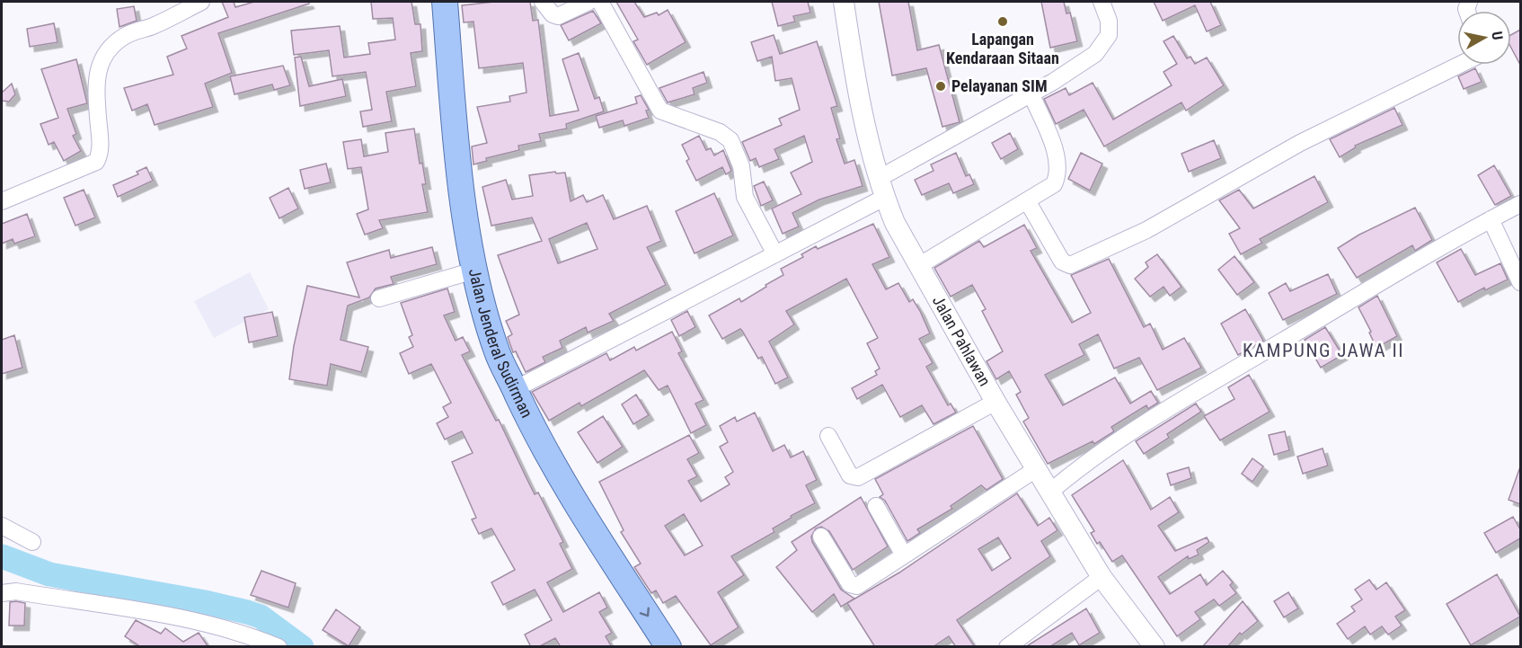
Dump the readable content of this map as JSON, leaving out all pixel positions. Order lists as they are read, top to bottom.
{
  "streets": {
    "main road": ["Jalan Jenderal Sudirman"],
    "street": ["Jalan Pahlawan"]
  },
  "districts": ["KAMPUNG JAWA II"],
  "places": ["Lapangan Kendaraan Sitaan", "Pelayanan SIM"],
  "north": "right"
}
